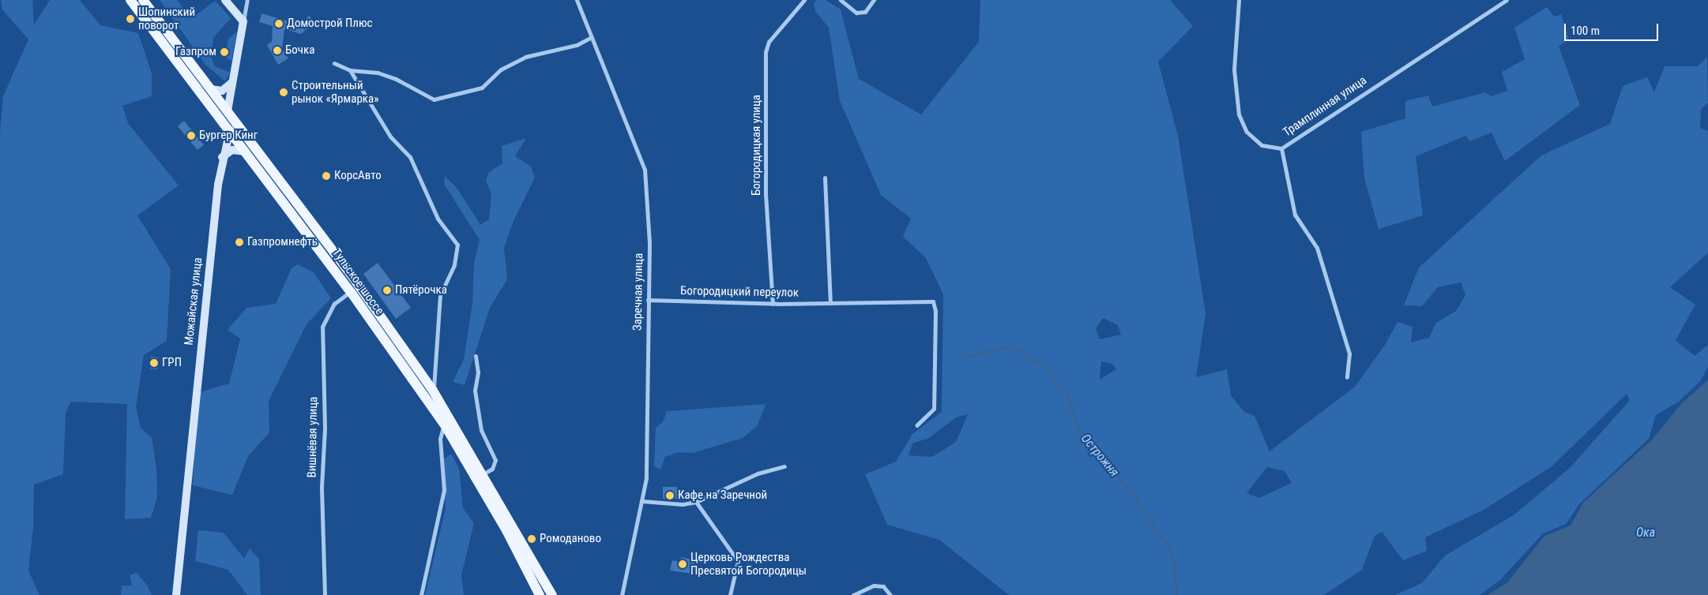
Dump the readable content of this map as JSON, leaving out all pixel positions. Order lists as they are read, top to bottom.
{
  "streets": {
    "main road": ["Тульское шоссе"],
    "street": [
      "Трамплинная улица",
      "Богородицкая улица",
      "Заречная улица",
      "Богородицкий переулок",
      "Можайская улица",
      "Вишнёвая улица"
    ]
  },
  "crossings": [
    ["Богородицкая улица", "Богородицкий переулок"],
    ["Тульское шоссе", "Можайская улица"],
    ["Тульское шоссе", "Вишнёвая улица"],
    ["Заречная улица", "Богородицкий переулок"]
  ],
  "water": ["Острожня", "Ока"],
  "places": [
    "Шопинский поворот",
    "Домострой Плюс",
    "Бочка",
    "Газпром",
    "Строительный рынок «Ярмарка»",
    "Бургер Кинг",
    "КорсАвто",
    "Газпромнефть",
    "Пятёрочка",
    "ГРП",
    "Кафе на Заречной",
    "Ромоданово",
    "Церковь Рождества Пресвятой Богородицы"
  ],
  "scale_bar": "100 m"
}
